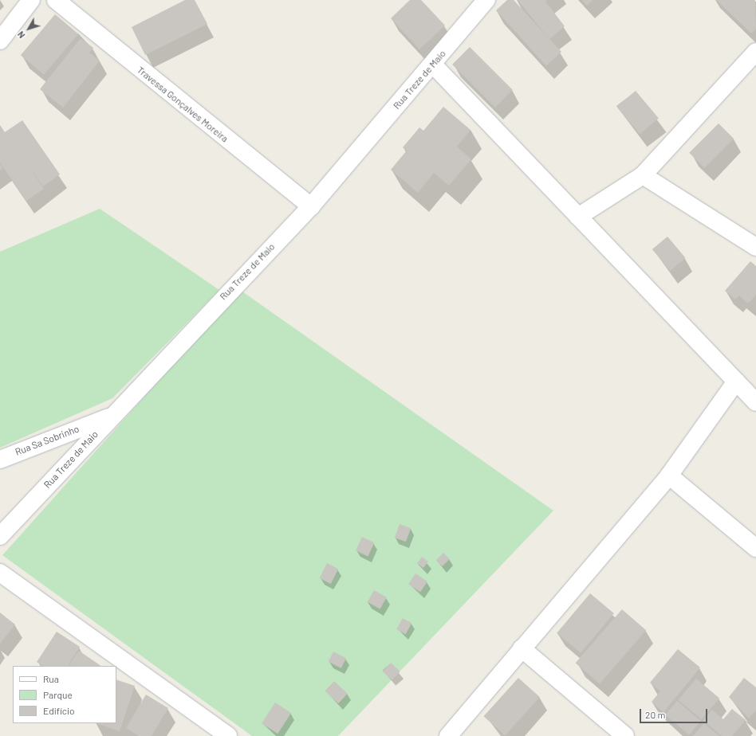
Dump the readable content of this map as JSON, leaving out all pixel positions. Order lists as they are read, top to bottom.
{
  "streets": {
    "street": ["Rua Treze de Maio", "Travessa Gonçalves Moreira", "Rua Sa Sobrinho"]
  },
  "crossings": [
    ["Rua Treze de Maio", "Travessa Gonçalves Moreira"],
    ["Rua Treze de Maio", "Rua Sa Sobrinho"]
  ],
  "legend": ["Rua", "Parque", "Edifício"],
  "scale_bar": "20 m",
  "north": "bottom left"
}
